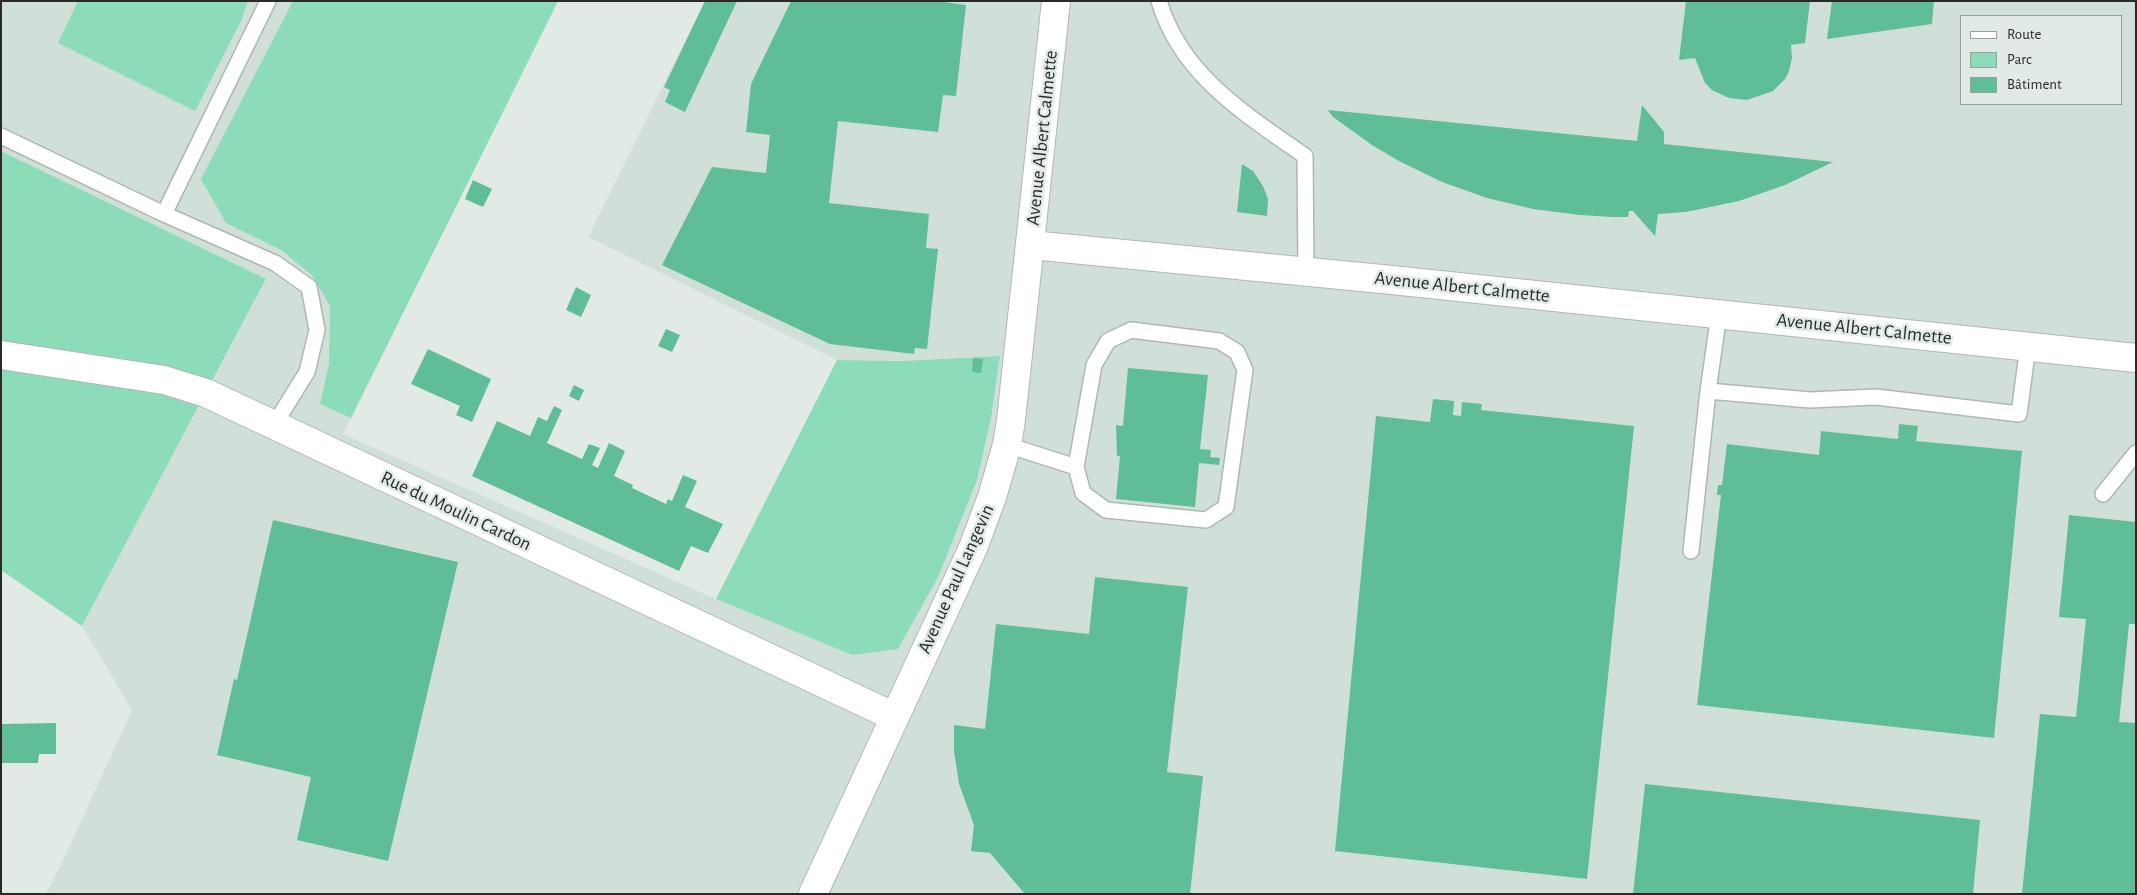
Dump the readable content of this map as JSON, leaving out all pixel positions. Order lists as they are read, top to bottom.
{
  "streets": {
    "street": ["Avenue Albert Calmette", "Rue du Moulin Cardon", "Avenue Paul Langevin"]
  },
  "crossings": [
    ["Avenue Albert Calmette", "Avenue Paul Langevin"],
    ["Rue du Moulin Cardon", "Avenue Paul Langevin"]
  ],
  "legend": ["Route", "Parc", "Bâtiment"]
}
